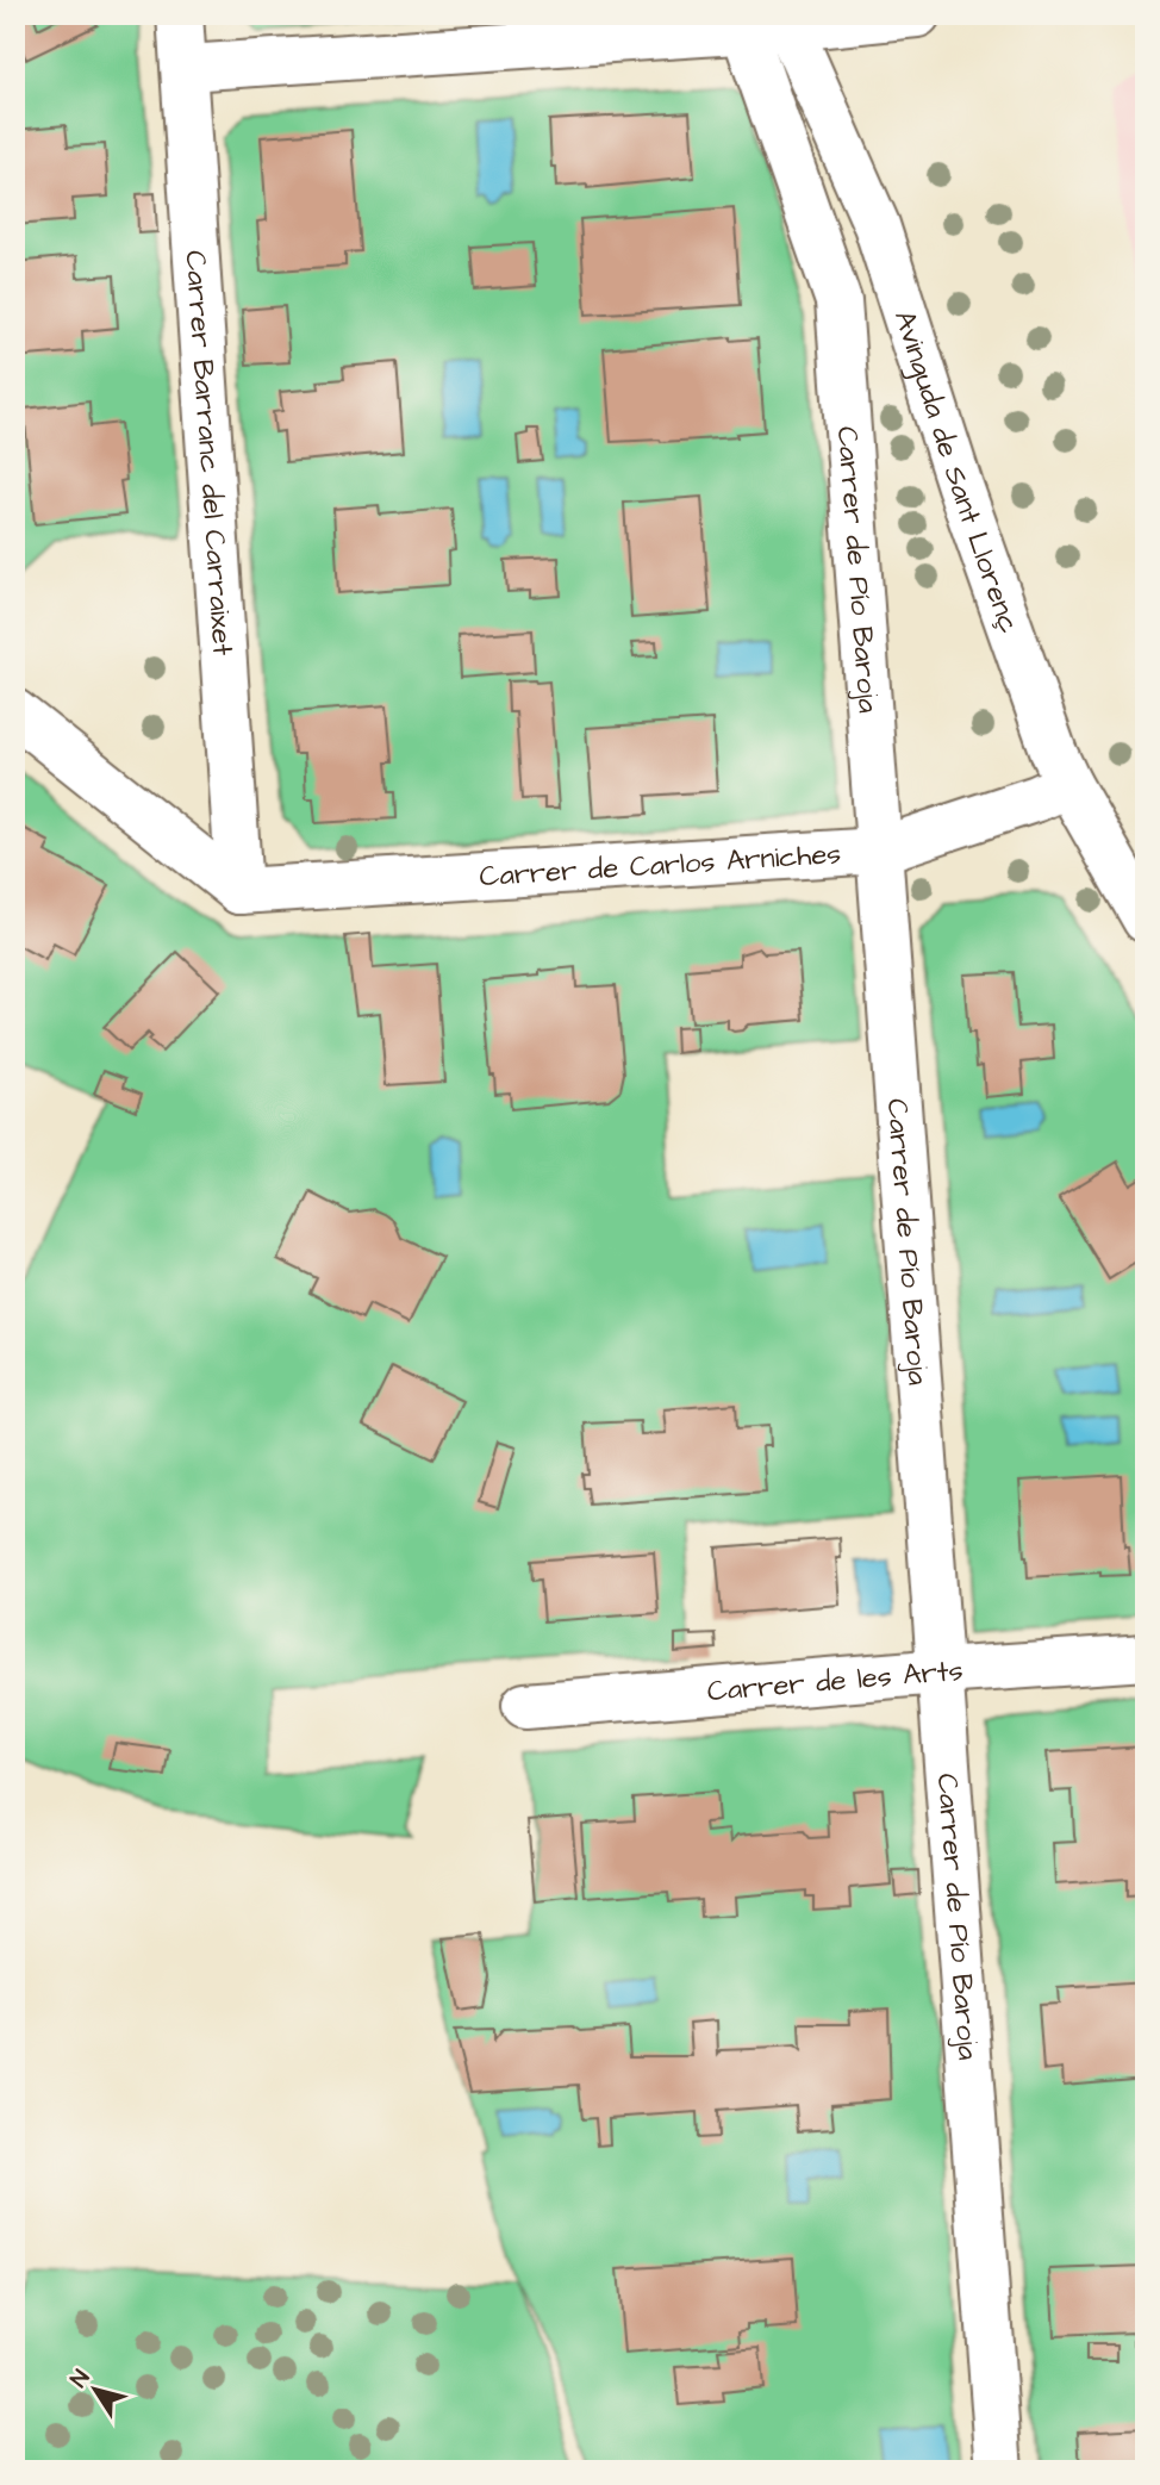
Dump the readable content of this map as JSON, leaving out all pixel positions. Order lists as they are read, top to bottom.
{
  "streets": {
    "street": [
      "Carrer Barranc del Carraixet",
      "Avinguda de Sant Llorenç",
      "Carrer de Pío Baroja",
      "Carrer de Carlos Arniches",
      "Carrer de les Arts"
    ]
  },
  "crossings": [
    ["Carrer Barranc del Carraixet", "Carrer de Carlos Arniches"],
    ["Avinguda de Sant Llorenç", "Carrer de Pío Baroja"],
    ["Avinguda de Sant Llorenç", "Carrer de Carlos Arniches"],
    ["Carrer de Pío Baroja", "Carrer de Carlos Arniches"],
    ["Carrer de Pío Baroja", "Carrer de les Arts"]
  ],
  "north": "top left"
}
